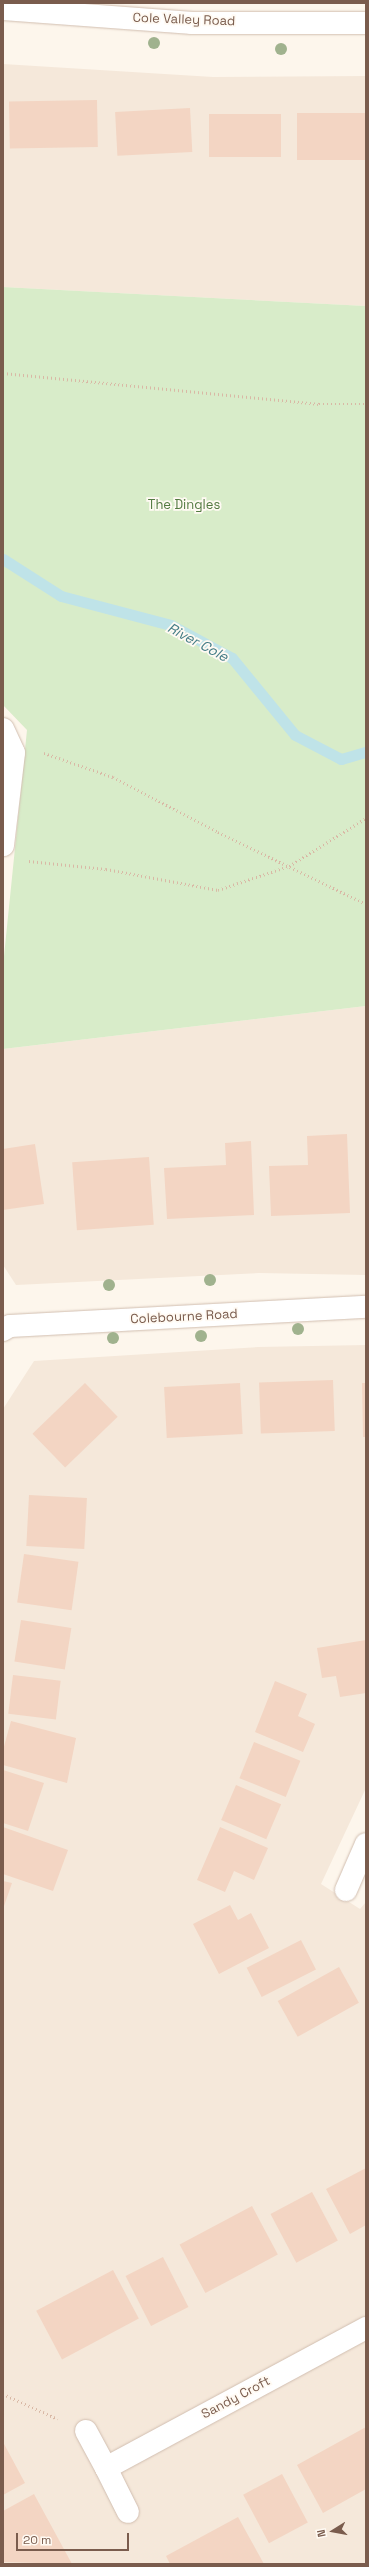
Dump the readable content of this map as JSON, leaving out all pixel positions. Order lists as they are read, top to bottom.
{
  "streets": {
    "street": ["Cole Valley Road", "Colebourne Road", "Sandy Croft"]
  },
  "water": ["River Cole"],
  "parks": ["The Dingles"],
  "scale_bar": "20 m",
  "north": "left"
}
